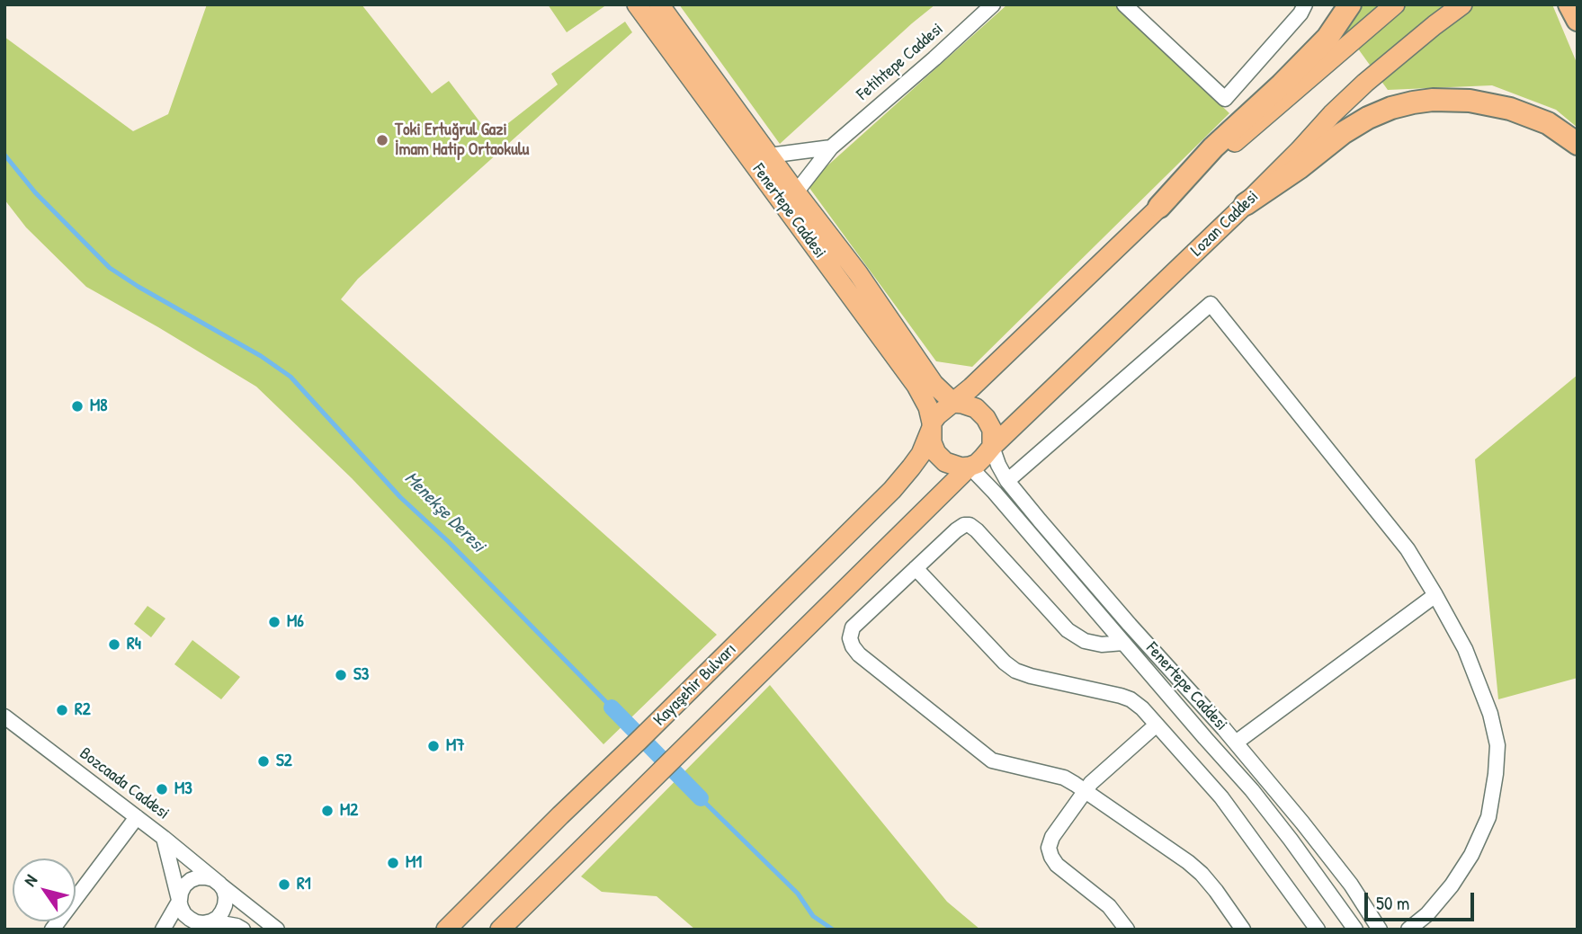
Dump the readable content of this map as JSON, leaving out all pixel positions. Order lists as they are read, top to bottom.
{
  "streets": {
    "main road": ["Fenertepe Caddesi", "Lozan Caddesi", "Kayaşehir Bulvarı"],
    "street": ["Fetihtepe Caddesi", "Bozcaada Caddesi"]
  },
  "crossings": [
    ["Fetihtepe Caddesi", "Fenertepe Caddesi"],
    ["Fenertepe Caddesi", "Lozan Caddesi"],
    ["Fenertepe Caddesi", "Kayaşehir Bulvarı"],
    ["Lozan Caddesi", "Kayaşehir Bulvarı"]
  ],
  "water": ["Menekşe Deresi"],
  "places": [
    "Toki Ertuğrul Gazi İmam Hatip Ortaokulu",
    "M8",
    "M6",
    "R4",
    "S3",
    "R2",
    "M7",
    "S2",
    "M3",
    "M2",
    "M1",
    "R1"
  ],
  "scale_bar": "50 m",
  "north": "top left"
}
